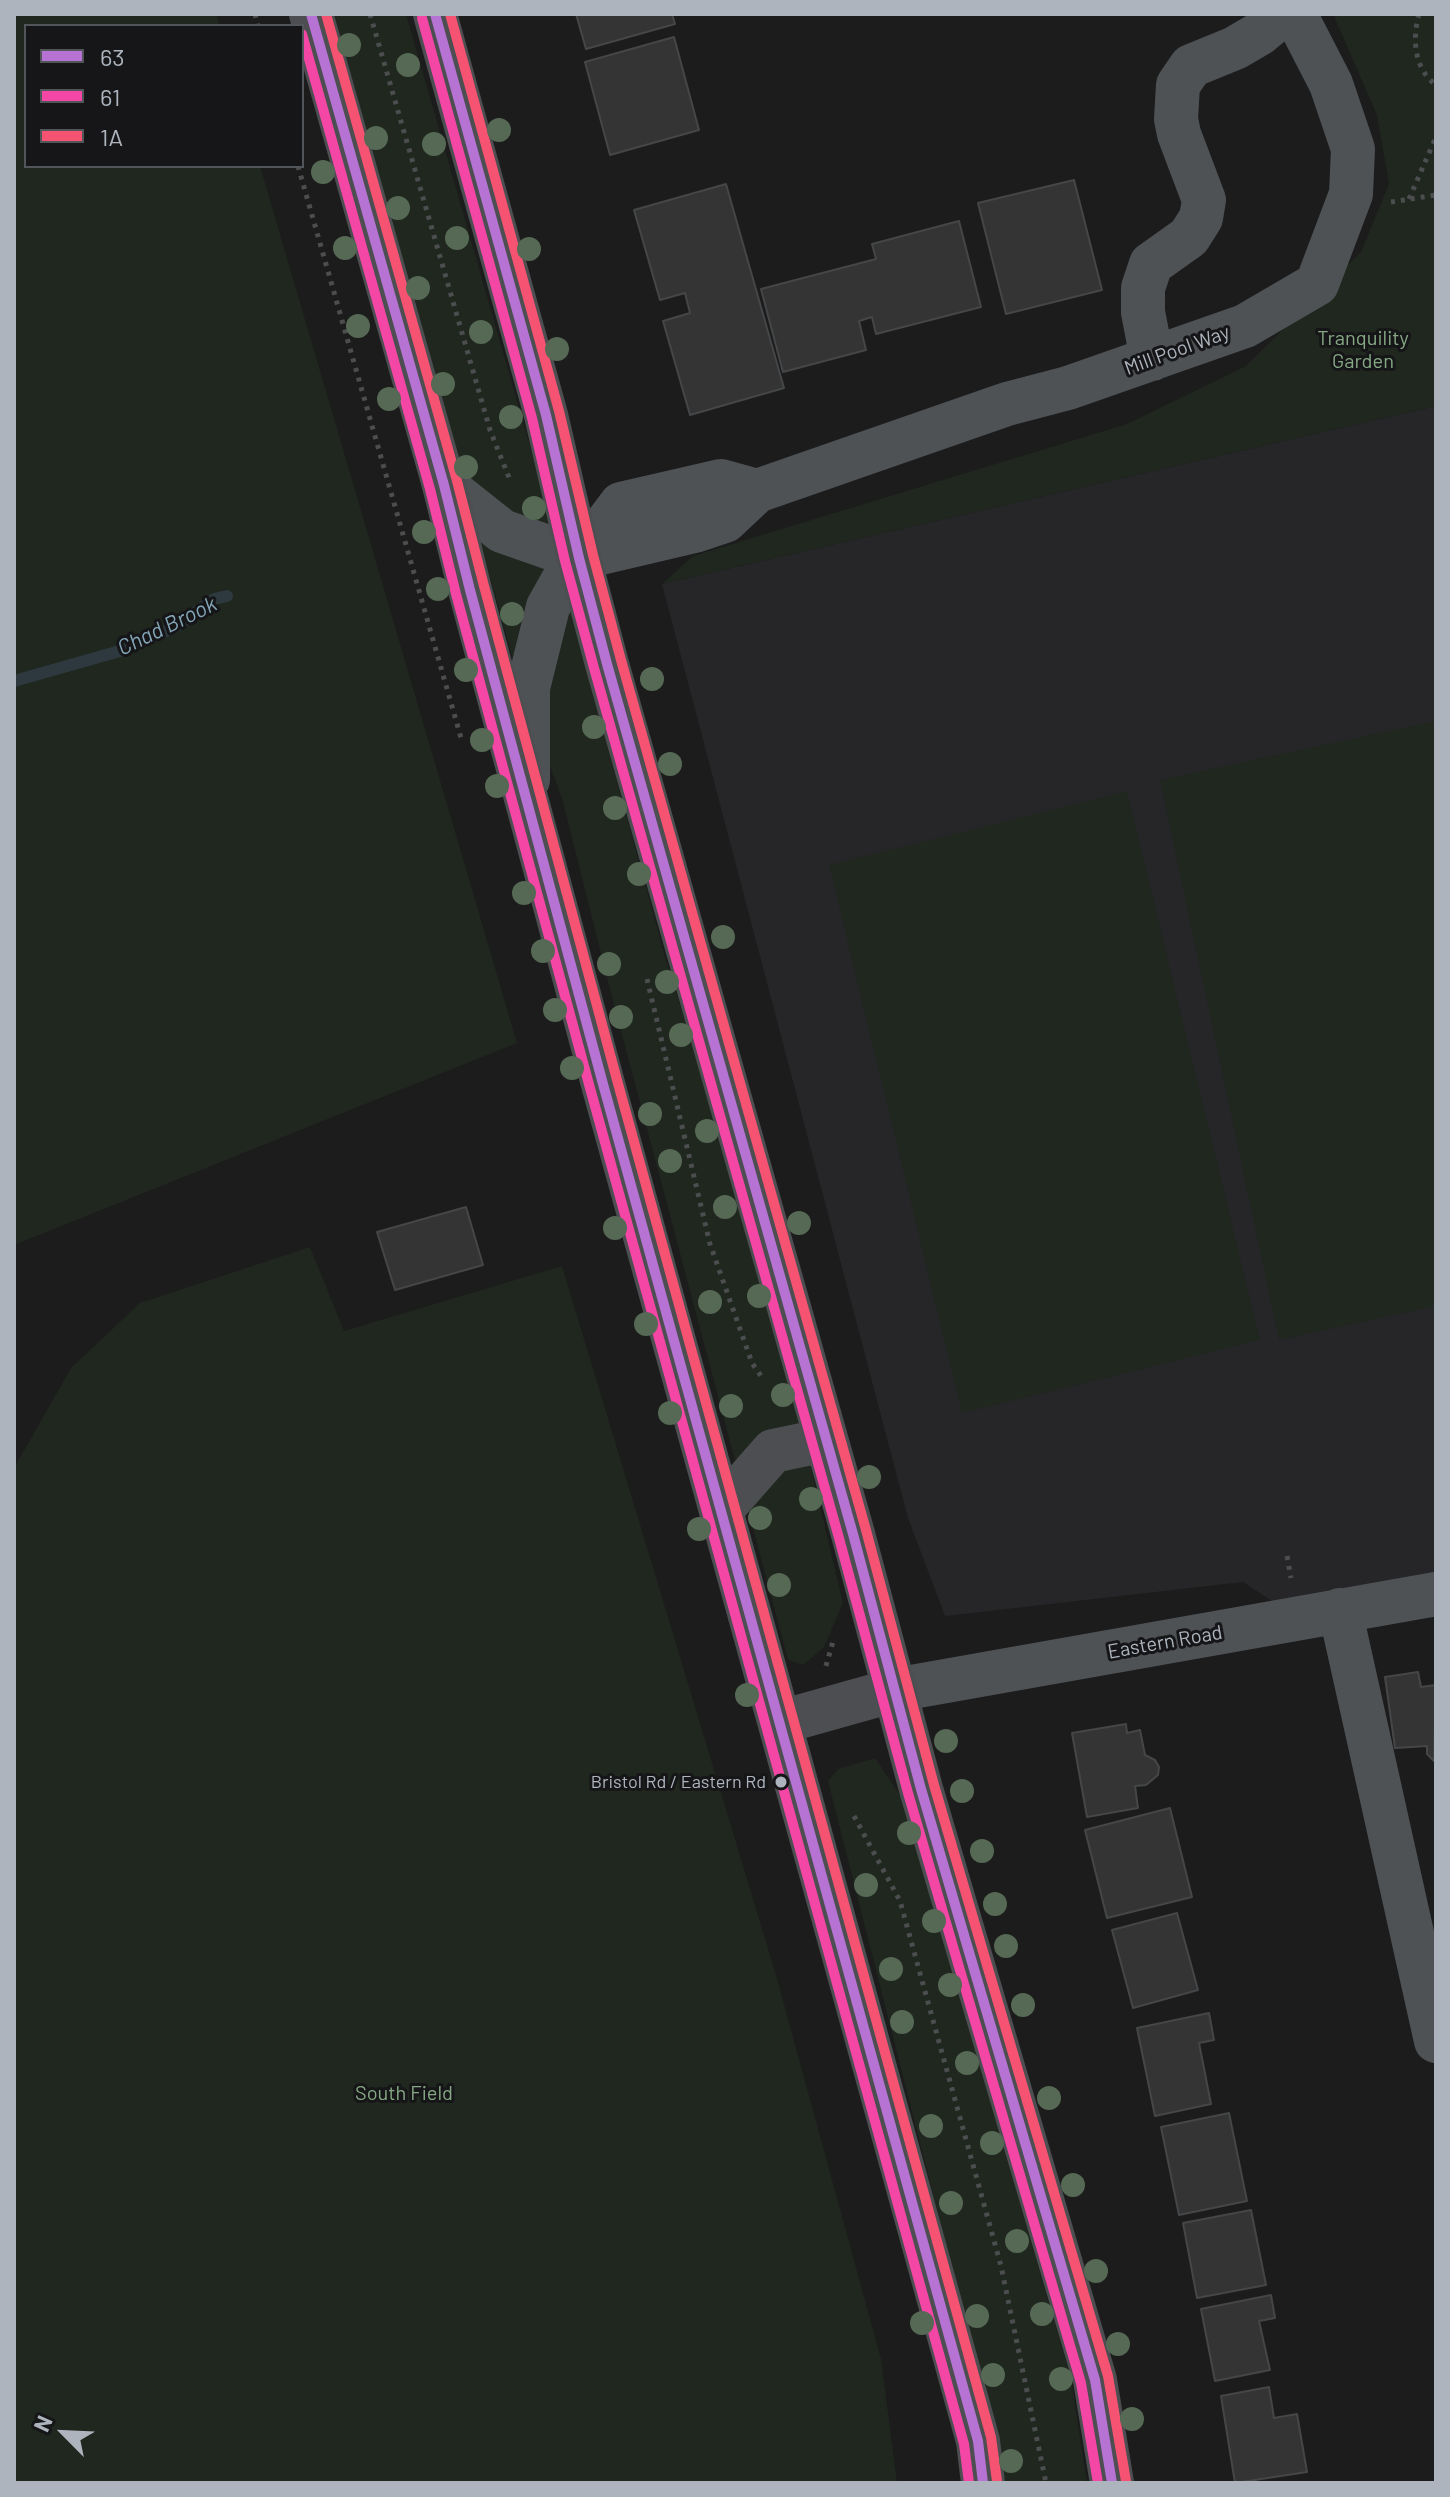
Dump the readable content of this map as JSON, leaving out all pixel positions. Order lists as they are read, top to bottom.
{
  "streets": {
    "street": ["Mill Pool Way", "Eastern Road"]
  },
  "water": ["Chad Brook"],
  "parks": ["Tranquility Garden", "South Field"],
  "places": ["Bristol Rd / Eastern Rd"],
  "lines": ["transit line 63", "transit line 1A", "transit line 61"],
  "legend": ["63", "61", "1A"],
  "north": "top left"
}
